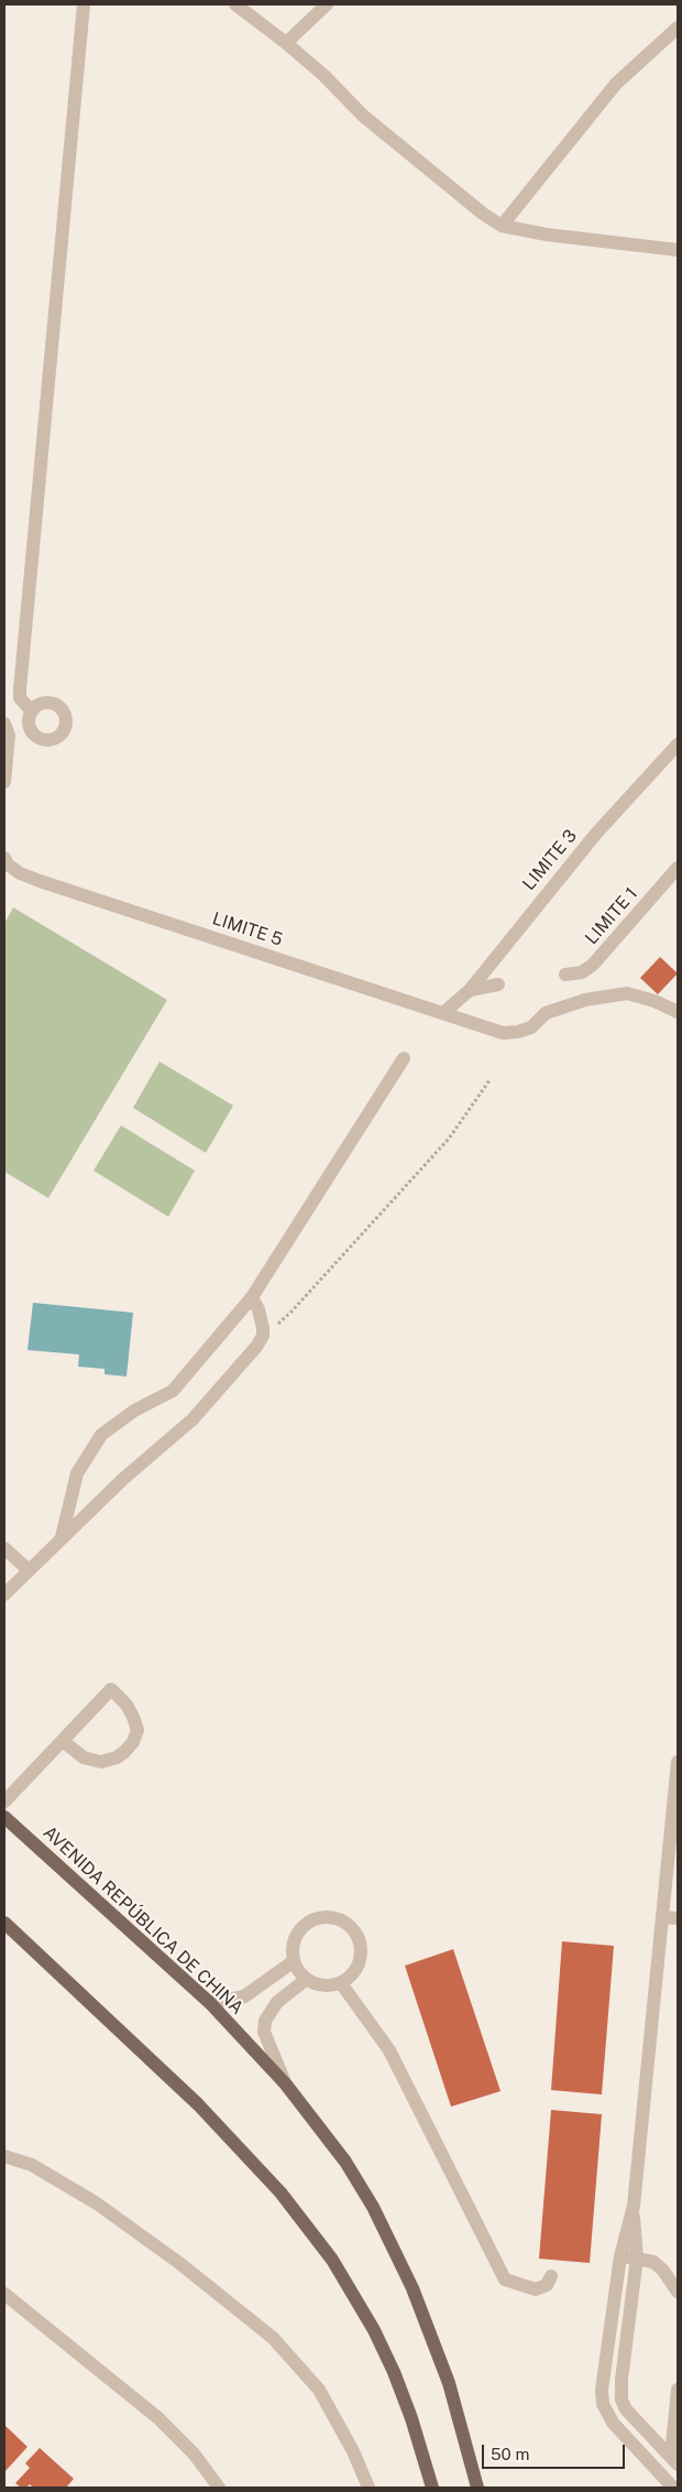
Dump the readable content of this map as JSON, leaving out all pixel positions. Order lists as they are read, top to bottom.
{
  "streets": {
    "main road": ["AVENIDA REPÚBLICA DE CHINA"],
    "street": ["LIMITE 3", "LIMITE 1", "LIMITE 5"]
  },
  "crossings": [
    ["LIMITE 3", "LIMITE 5"]
  ],
  "scale_bar": "50 m"
}
